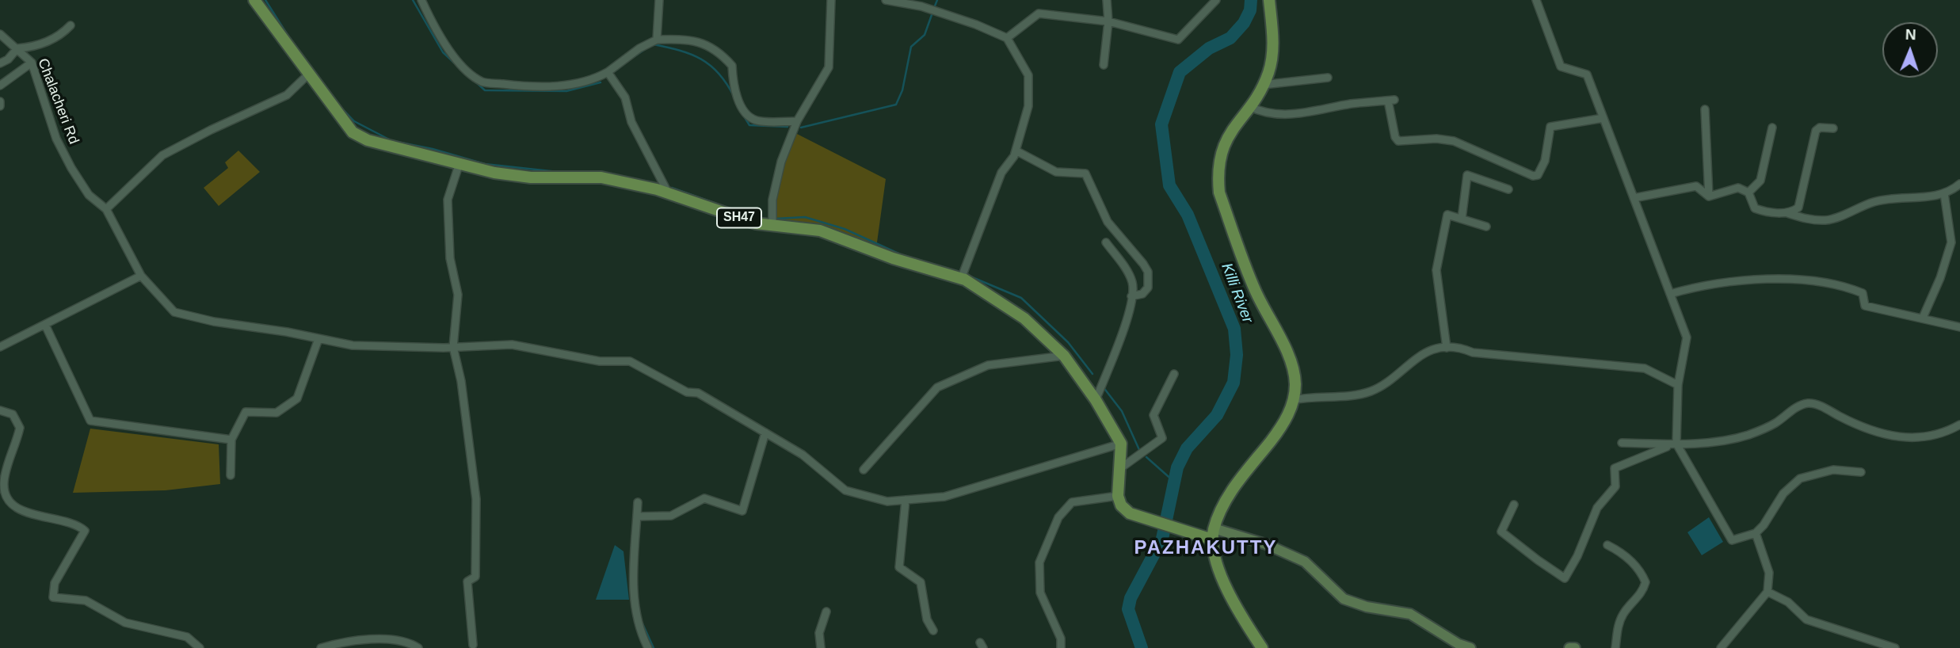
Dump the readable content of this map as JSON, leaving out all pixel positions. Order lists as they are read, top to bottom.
{
  "streets": {
    "main road": ["SH47"],
    "street": ["Chalacheri Rd"]
  },
  "districts": ["PAZHAKUTTY"],
  "water": ["Killi River"],
  "north": "top"
}
